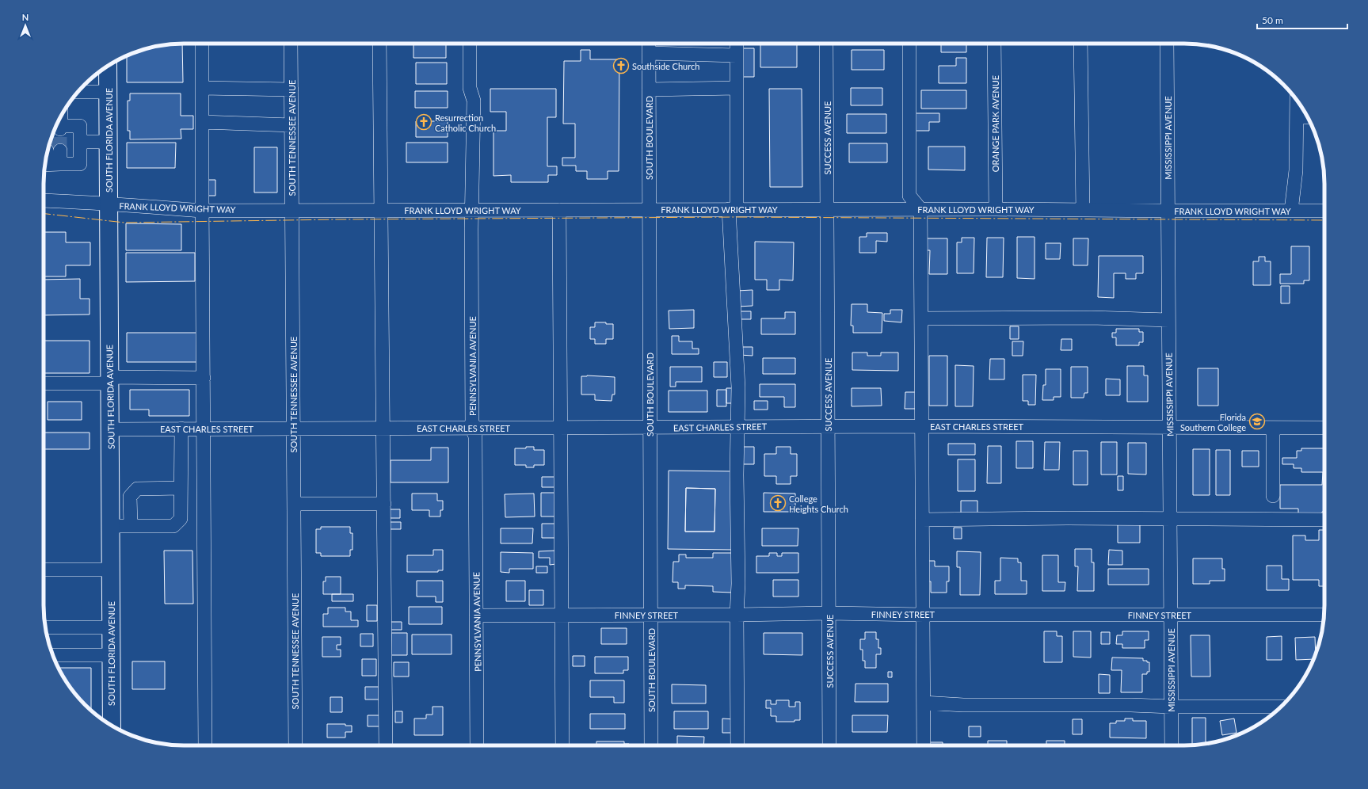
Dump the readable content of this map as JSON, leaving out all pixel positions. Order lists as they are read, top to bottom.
{
  "streets": {
    "main road": ["SOUTH FLORIDA AVENUE"],
    "street": [
      "ORANGE PARK AVENUE",
      "SOUTH TENNESSEE AVENUE",
      "SOUTH BOULEVARD",
      "SUCCESS AVENUE",
      "MISSISSIPPI AVENUE",
      "FRANK LLOYD WRIGHT WAY",
      "PENNSYLVANIA AVENUE",
      "EAST CHARLES STREET",
      "FINNEY STREET"
    ]
  },
  "crossings": [
    ["ORANGE PARK AVENUE", "FRANK LLOYD WRIGHT WAY"],
    ["SOUTH TENNESSEE AVENUE", "FRANK LLOYD WRIGHT WAY"],
    ["SOUTH TENNESSEE AVENUE", "EAST CHARLES STREET"],
    ["SOUTH BOULEVARD", "FRANK LLOYD WRIGHT WAY"],
    ["SOUTH BOULEVARD", "EAST CHARLES STREET"],
    ["SOUTH BOULEVARD", "FINNEY STREET"],
    ["SUCCESS AVENUE", "FRANK LLOYD WRIGHT WAY"],
    ["SUCCESS AVENUE", "EAST CHARLES STREET"],
    ["SUCCESS AVENUE", "FINNEY STREET"],
    ["MISSISSIPPI AVENUE", "FRANK LLOYD WRIGHT WAY"],
    ["MISSISSIPPI AVENUE", "EAST CHARLES STREET"],
    ["MISSISSIPPI AVENUE", "FINNEY STREET"],
    ["SOUTH FLORIDA AVENUE", "FRANK LLOYD WRIGHT WAY"],
    ["SOUTH FLORIDA AVENUE", "EAST CHARLES STREET"],
    ["FRANK LLOYD WRIGHT WAY", "PENNSYLVANIA AVENUE"],
    ["PENNSYLVANIA AVENUE", "EAST CHARLES STREET"],
    ["PENNSYLVANIA AVENUE", "FINNEY STREET"]
  ],
  "places": {
    "church": ["Southside Church", "Resurrection Catholic Church", "College Heights Church"],
    "school or university": ["Florida Southern College"]
  },
  "scale_bar": "50 m",
  "north": "top"
}
